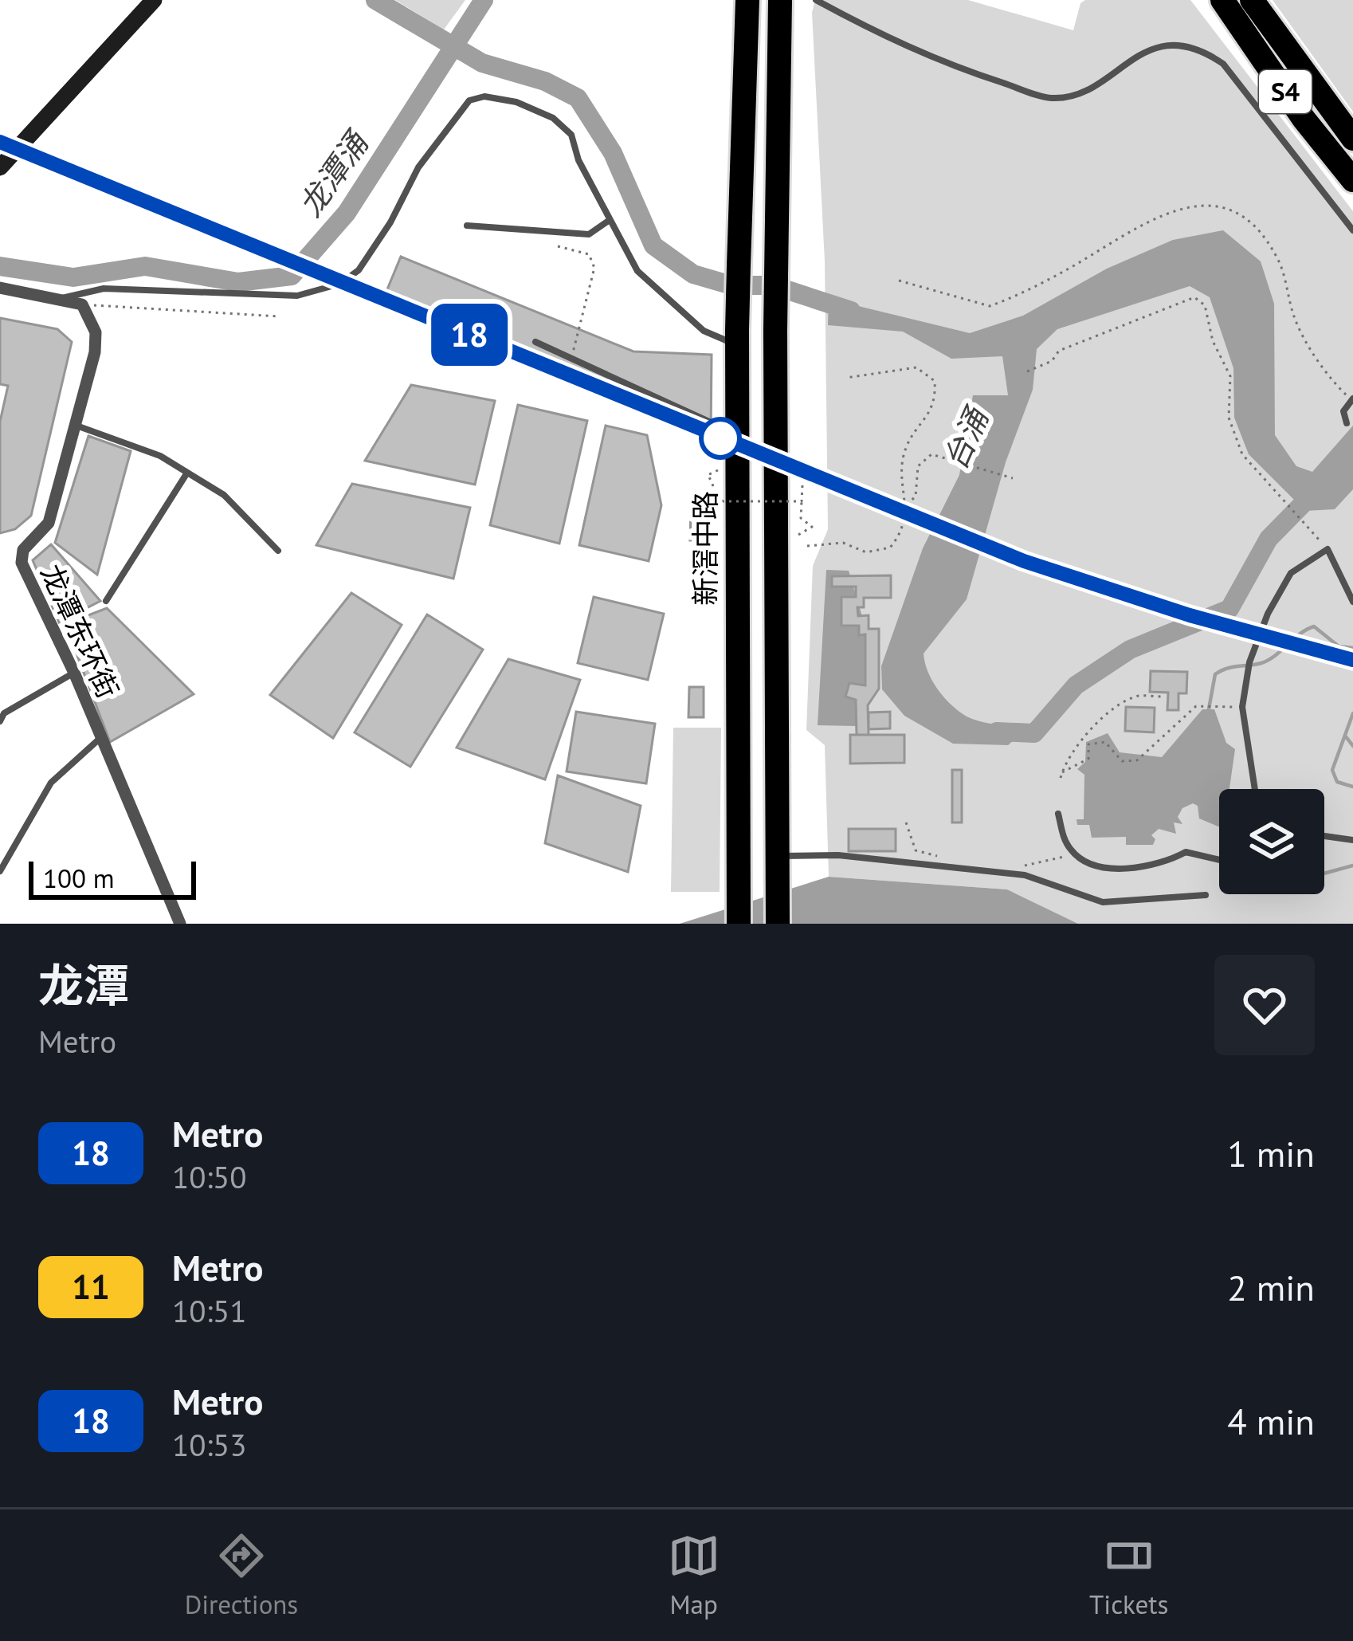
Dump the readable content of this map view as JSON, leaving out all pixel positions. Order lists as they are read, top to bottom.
{
  "streets": {
    "highway": ["S4", "新滘中路"],
    "street": ["龙潭东环街"]
  },
  "water": ["龙潭涌", "台涌"],
  "lines": ["metro line 18"],
  "scale_bar": "100 m",
  "page": {
    "on_map": "18",
    "scale": "100 m",
    "heading": ["龙潭", "Metro"],
    "list": [
      {
        "mark": "18",
        "name": "Metro",
        "note": "10:50",
        "value": "1 min"
      },
      {
        "mark": "11",
        "name": "Metro",
        "note": "10:51",
        "value": "2 min"
      },
      {
        "mark": "18",
        "name": "Metro",
        "note": "10:53",
        "value": "4 min"
      }
    ],
    "tabs": ["Directions", "Map", "Tickets"]
  }
}
